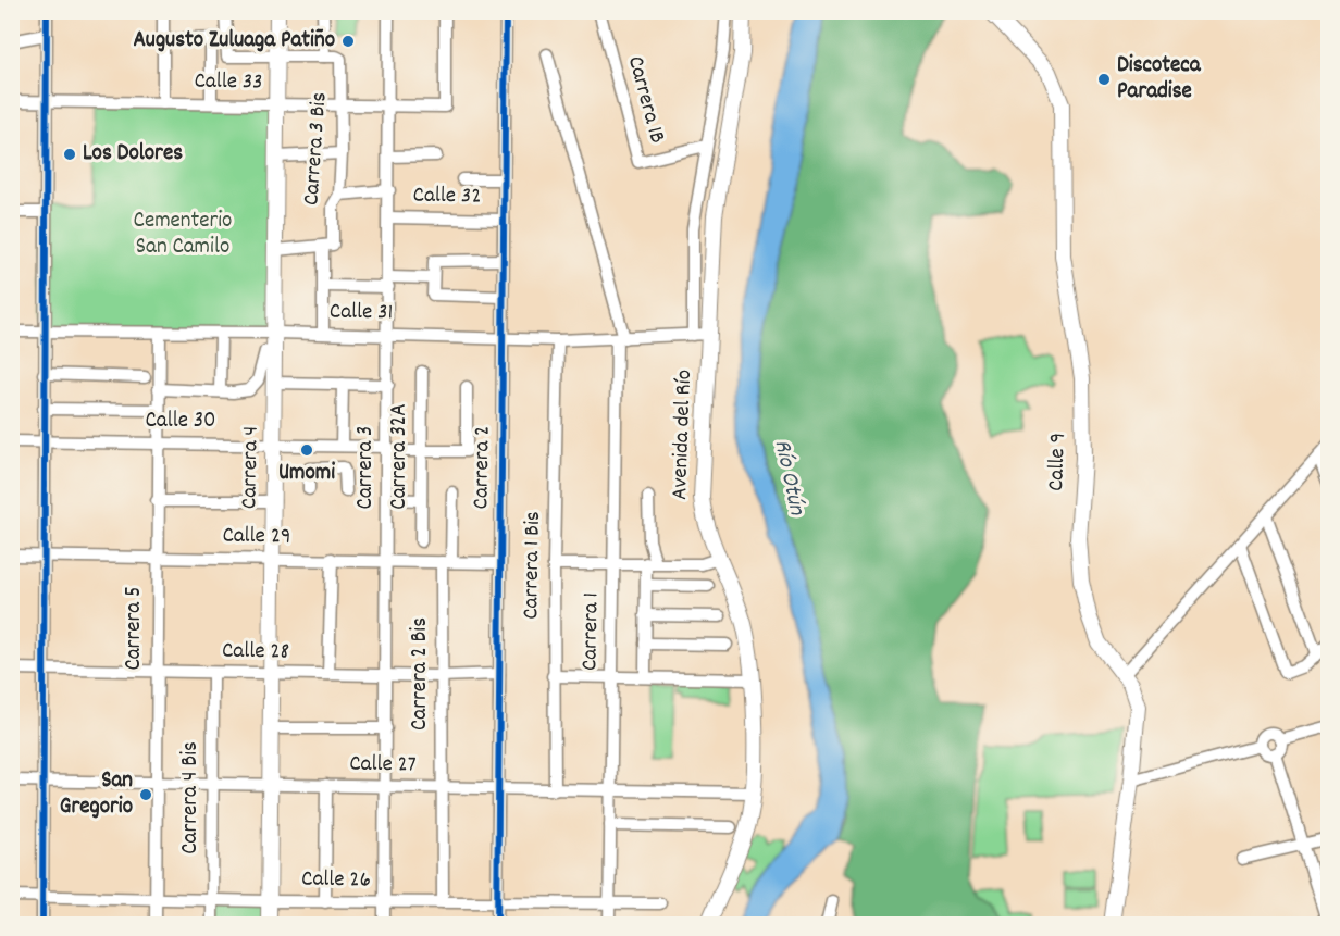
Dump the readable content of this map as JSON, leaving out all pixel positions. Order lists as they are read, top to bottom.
{
  "streets": {
    "main road": ["Avenida del Río", "Calle 9", "Carrera 4"],
    "street": [
      "Calle 33",
      "Carrera 1B",
      "Carrera 3 Bis",
      "Calle 32",
      "Calle 31",
      "Calle 30",
      "Carrera 32A",
      "Carrera 3",
      "Carrera 2",
      "Calle 29",
      "Carrera 1 Bis",
      "Carrera 5",
      "Carrera 1",
      "Calle 28",
      "Carrera 2 Bis",
      "Calle 27",
      "Carrera 4 Bis",
      "Calle 26"
    ]
  },
  "crossings": [
    ["Calle 33", "Carrera 3 Bis"],
    ["Calle 33", "Carrera 4"],
    ["Calle 33", "Carrera 3"],
    ["Carrera 3 Bis", "Calle 31"],
    ["Calle 32", "Carrera 3"],
    ["Calle 32", "Carrera 2"],
    ["Calle 31", "Avenida del Río"],
    ["Calle 31", "Carrera 4"],
    ["Calle 31", "Carrera 3"],
    ["Calle 31", "Carrera 2"],
    ["Calle 31", "Carrera 1 Bis"],
    ["Calle 31", "Carrera 5"],
    ["Calle 31", "Carrera 1"],
    ["Calle 30", "Carrera 32A"],
    ["Calle 30", "Carrera 4"],
    ["Calle 30", "Carrera 3"],
    ["Calle 30", "Carrera 5"],
    ["Avenida del Río", "Calle 27"],
    ["Carrera 4", "Calle 29"],
    ["Carrera 4", "Calle 28"],
    ["Carrera 4", "Calle 27"],
    ["Carrera 4", "Calle 26"],
    ["Carrera 3", "Calle 29"],
    ["Carrera 3", "Calle 28"],
    ["Carrera 3", "Calle 27"],
    ["Carrera 3", "Calle 26"],
    ["Carrera 2", "Calle 29"],
    ["Carrera 2", "Calle 28"],
    ["Carrera 2", "Calle 27"],
    ["Carrera 2", "Calle 26"],
    ["Calle 29", "Carrera 5"],
    ["Calle 29", "Carrera 2 Bis"],
    ["Carrera 1 Bis", "Calle 27"],
    ["Carrera 5", "Calle 28"],
    ["Carrera 5", "Calle 27"],
    ["Carrera 5", "Calle 26"],
    ["Carrera 1", "Calle 27"],
    ["Carrera 1", "Calle 26"],
    ["Calle 28", "Carrera 2 Bis"],
    ["Calle 28", "Carrera 4 Bis"],
    ["Carrera 2 Bis", "Calle 27"],
    ["Carrera 2 Bis", "Calle 26"],
    ["Calle 27", "Carrera 4 Bis"],
    ["Carrera 4 Bis", "Calle 26"]
  ],
  "water": ["Río Otún"],
  "parks": ["Cementerio San Camilo"],
  "places": [
    "Augusto Zuluaga Patiño",
    "Discoteca Paradise",
    "Los Dolores",
    "Umomi",
    "San Gregorio"
  ]
}
